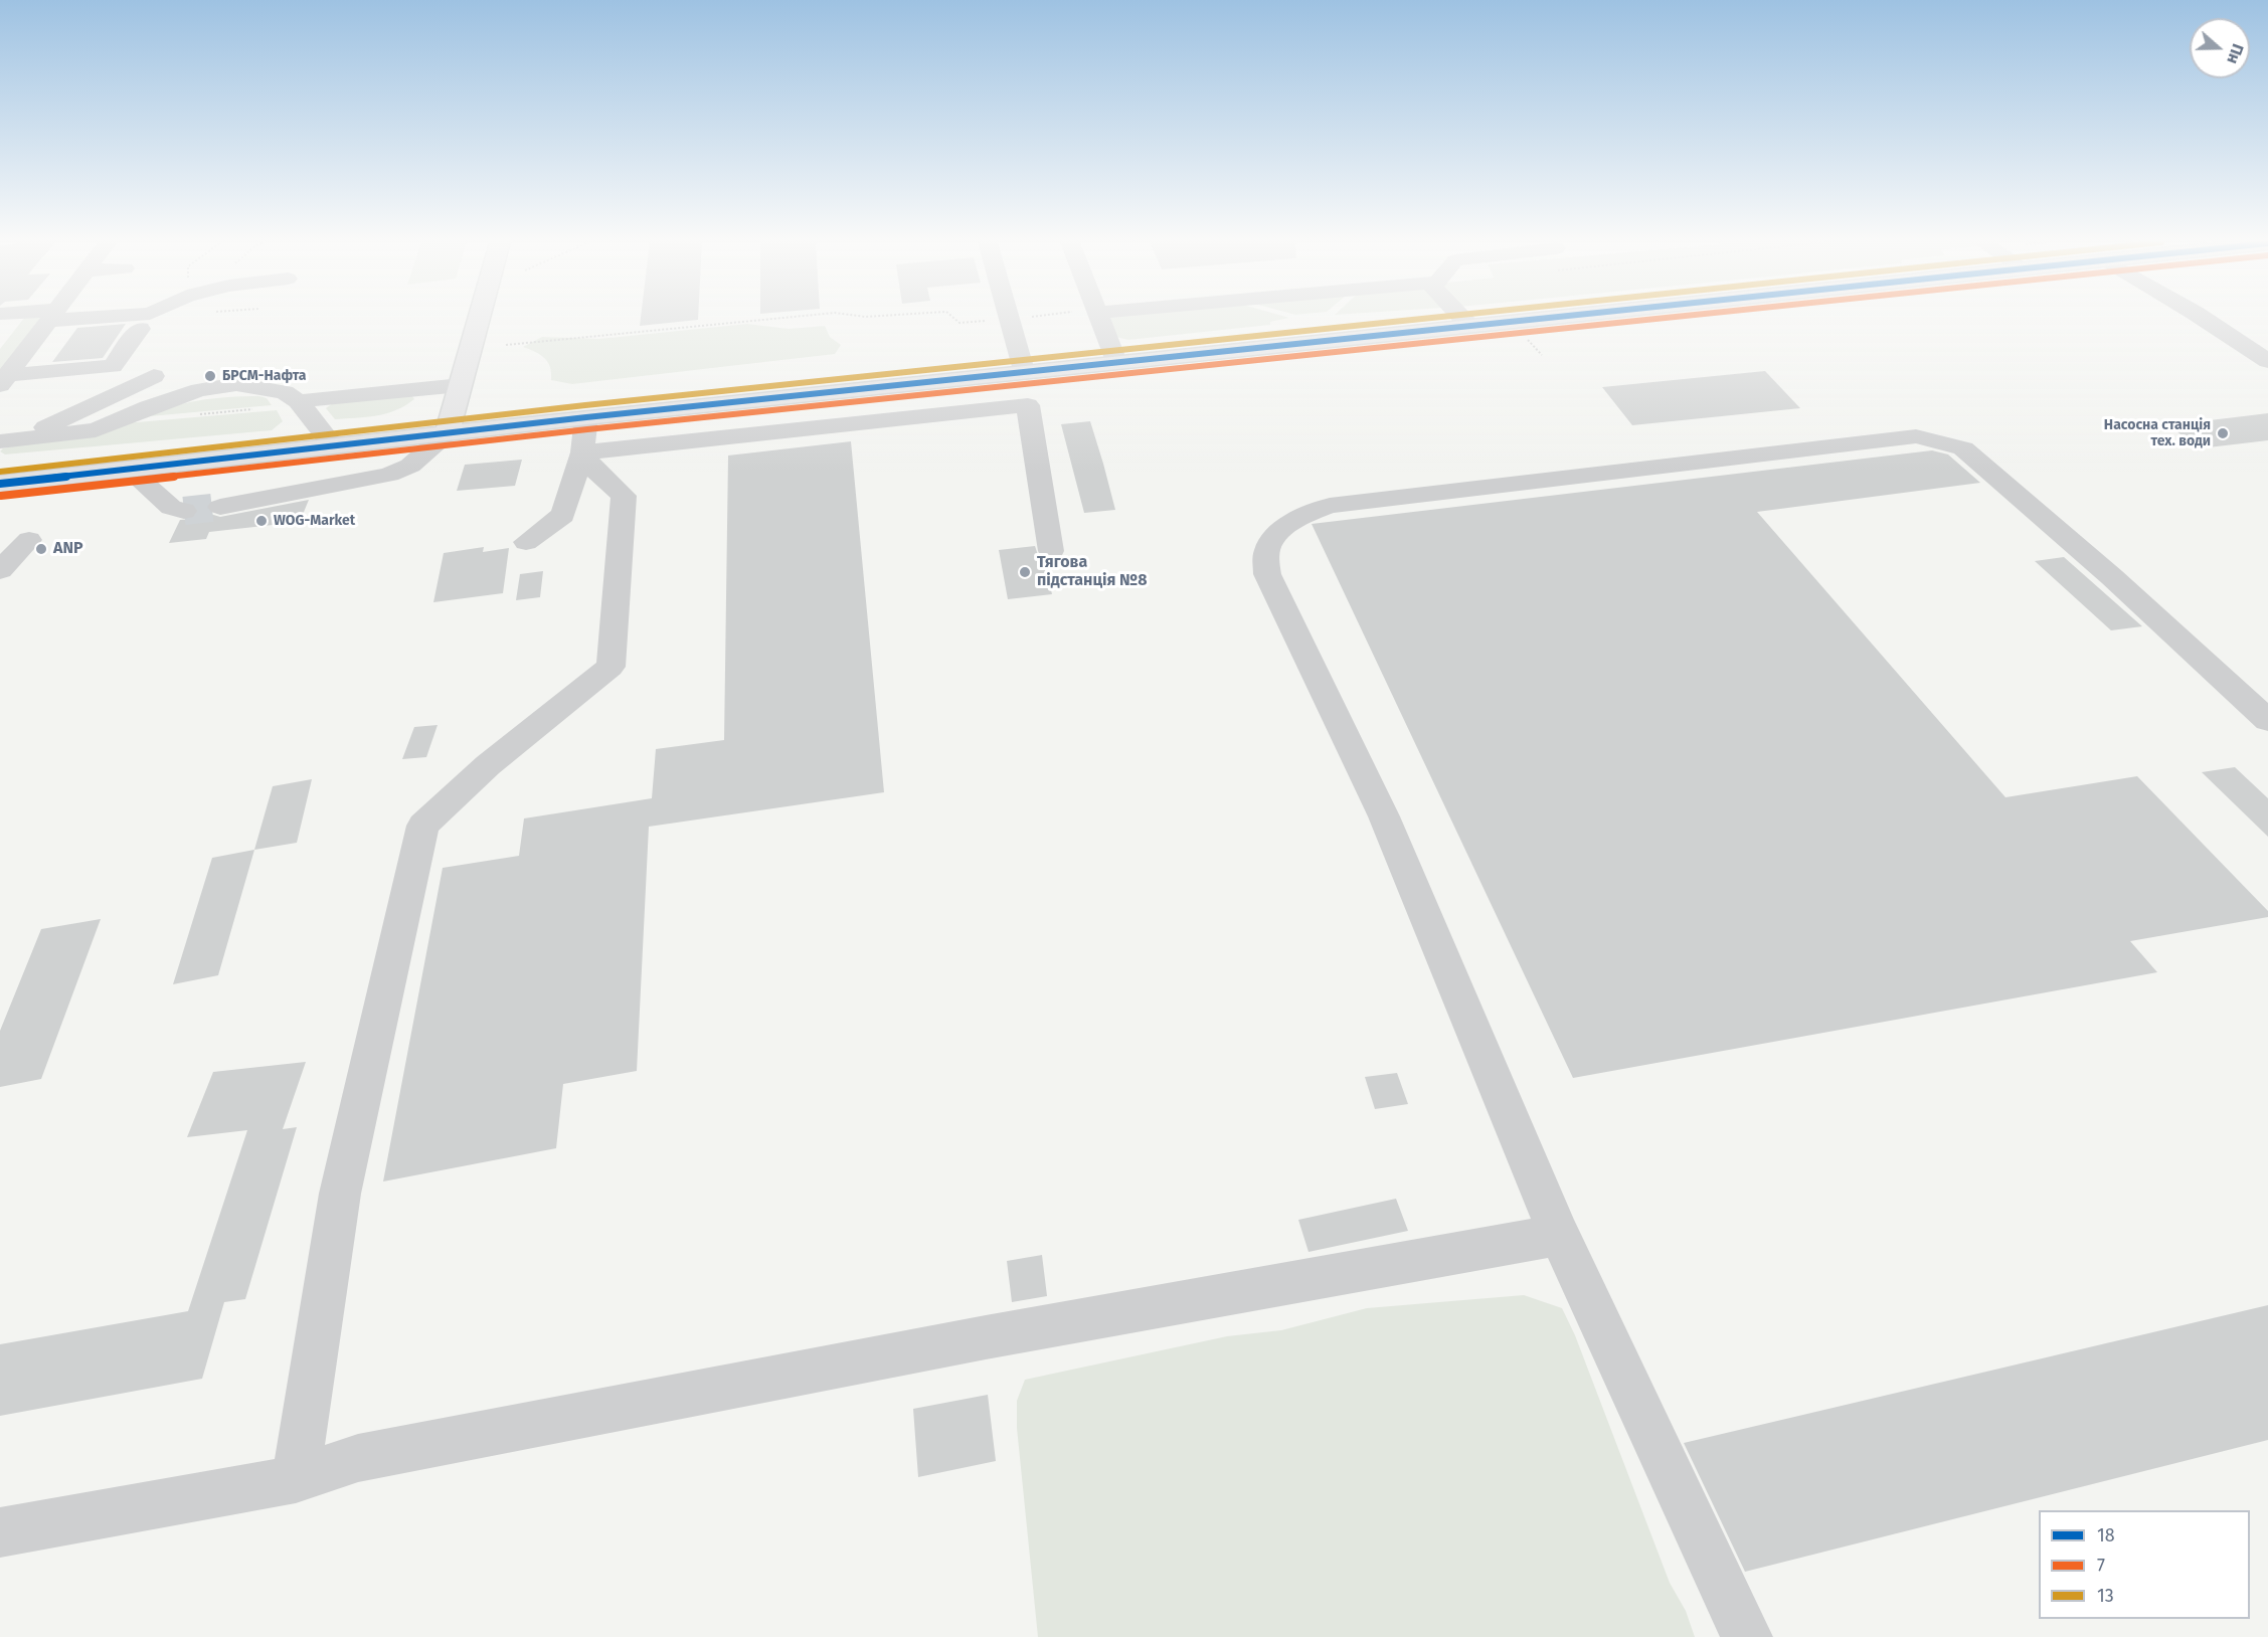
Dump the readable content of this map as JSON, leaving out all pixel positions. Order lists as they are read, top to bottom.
{
  "places": [
    "БРСМ-Нафта",
    "Насосна станція тех. води",
    "WOG-Market",
    "ANP",
    "Тягова підстанція №8"
  ],
  "lines": ["transit line 18", "transit line 7", "transit line 13"],
  "legend": ["18", "7", "13"],
  "north": "right"
}
